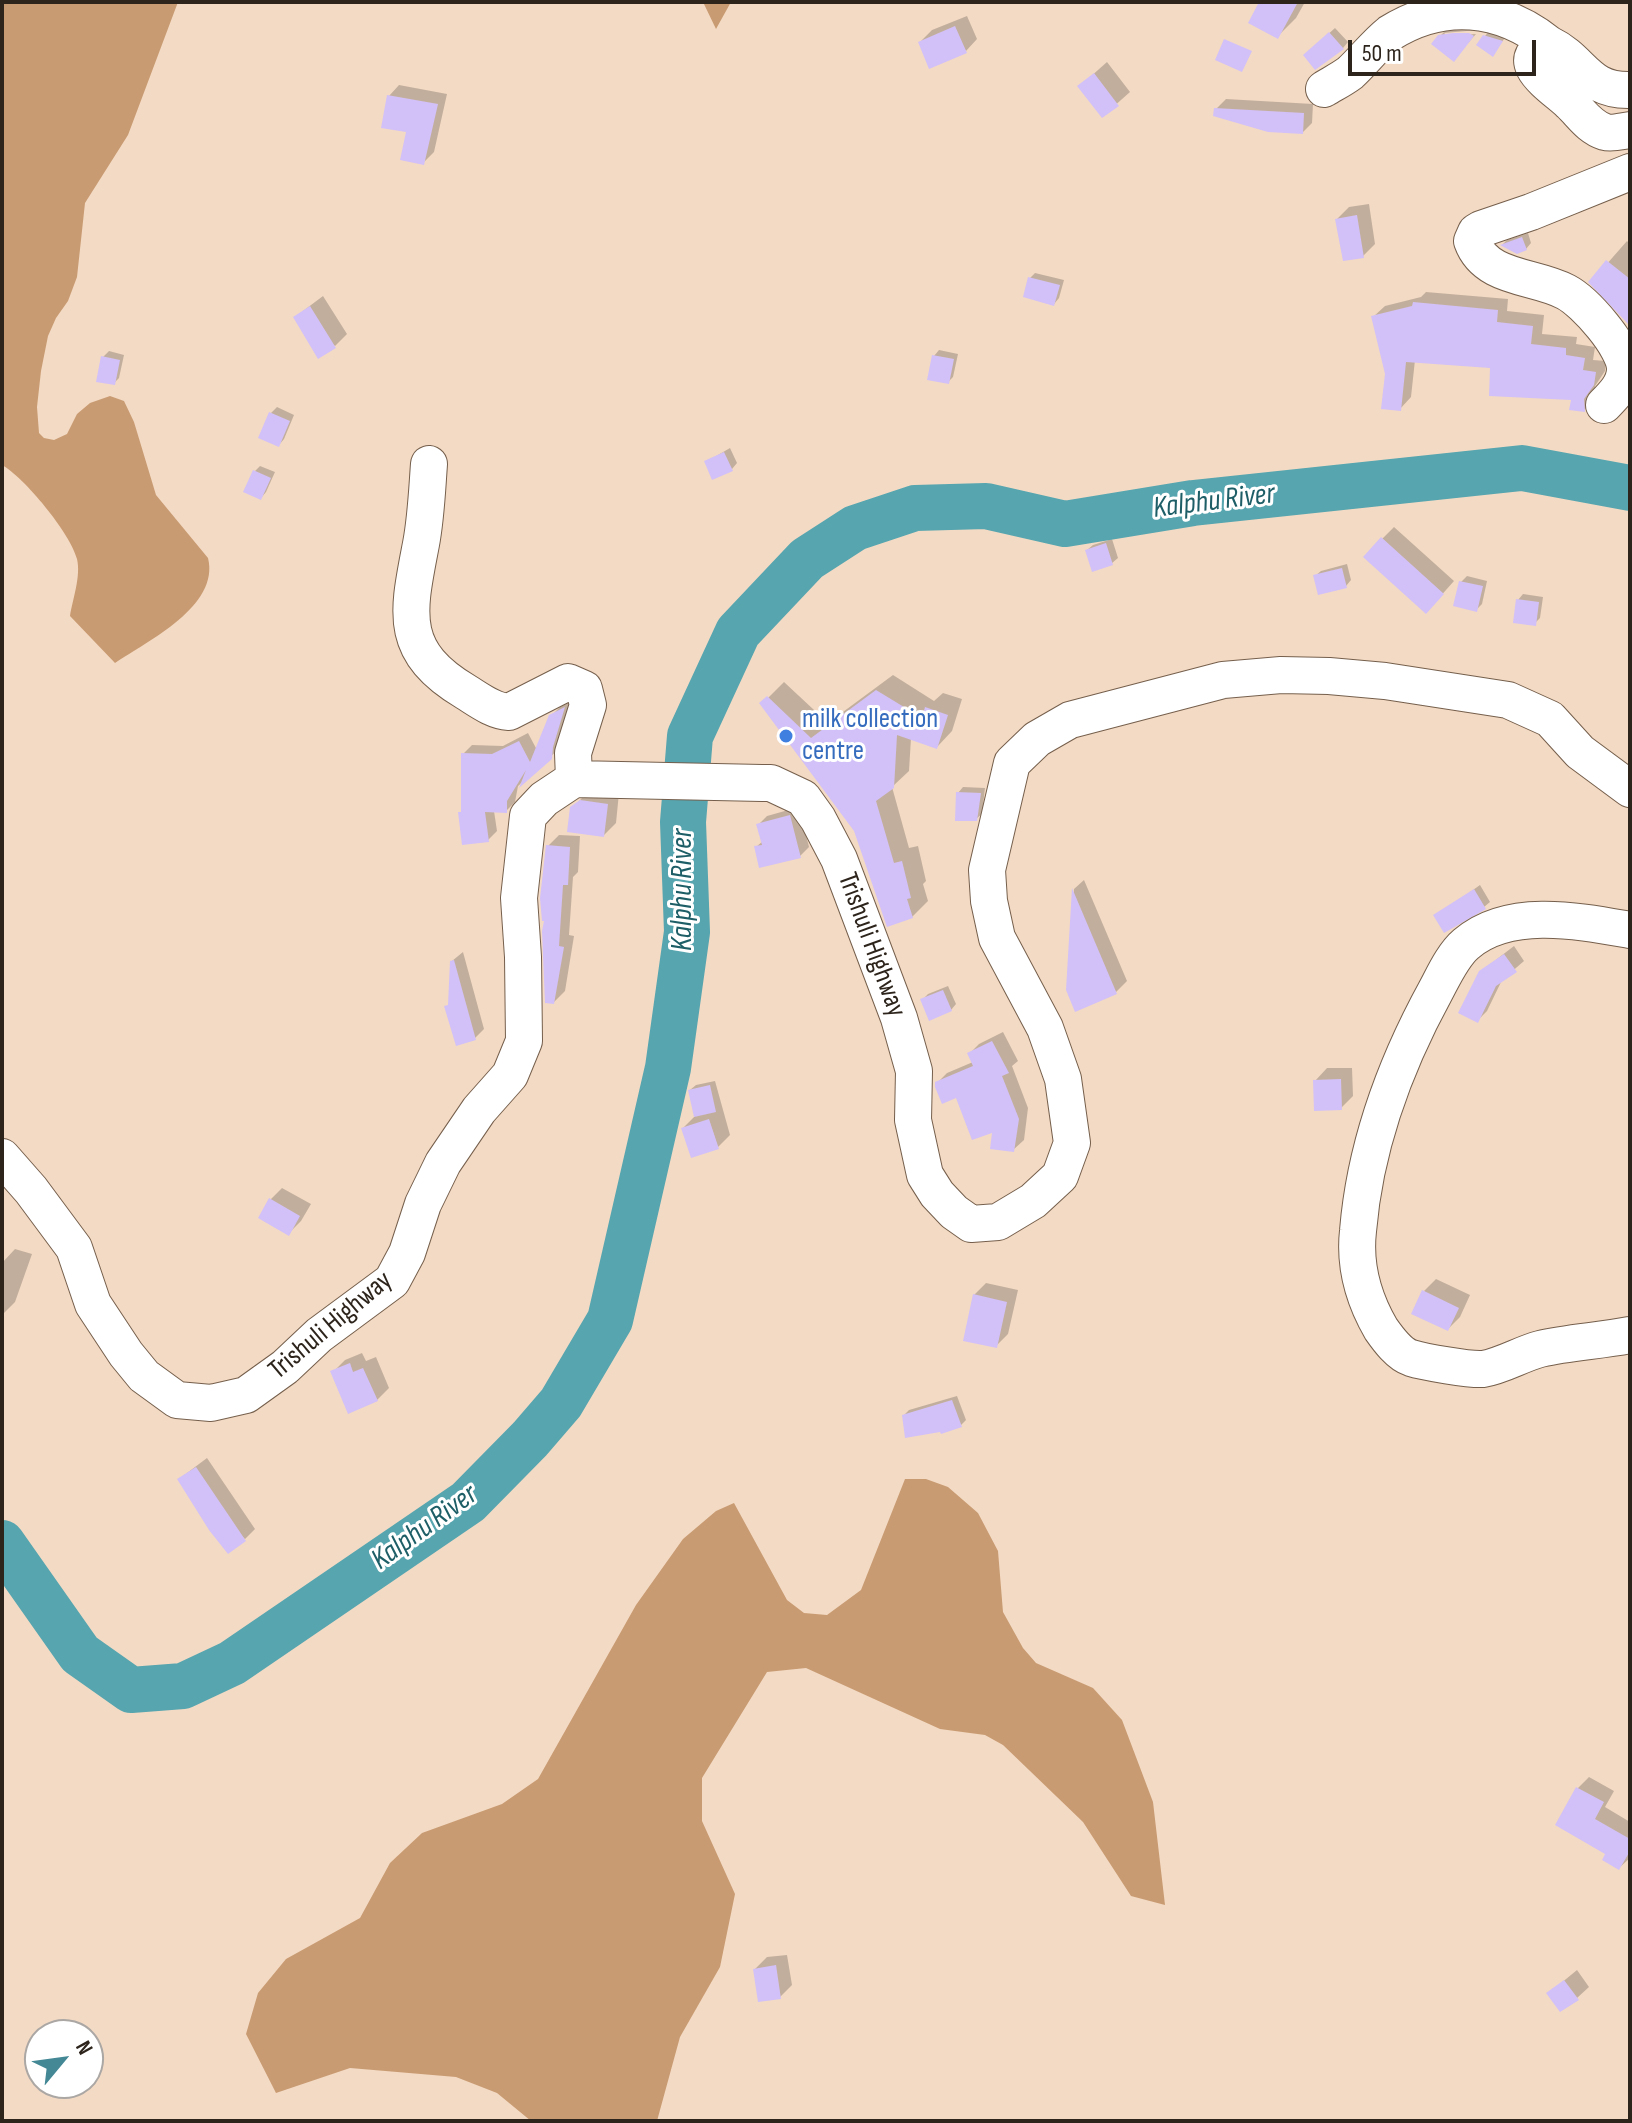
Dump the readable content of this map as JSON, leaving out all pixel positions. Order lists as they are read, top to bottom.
{
  "streets": {
    "street": ["Trishuli Highway"]
  },
  "water": ["Kalphu River"],
  "places": ["milk collection centre"],
  "scale_bar": "50 m",
  "north": "top right"
}
